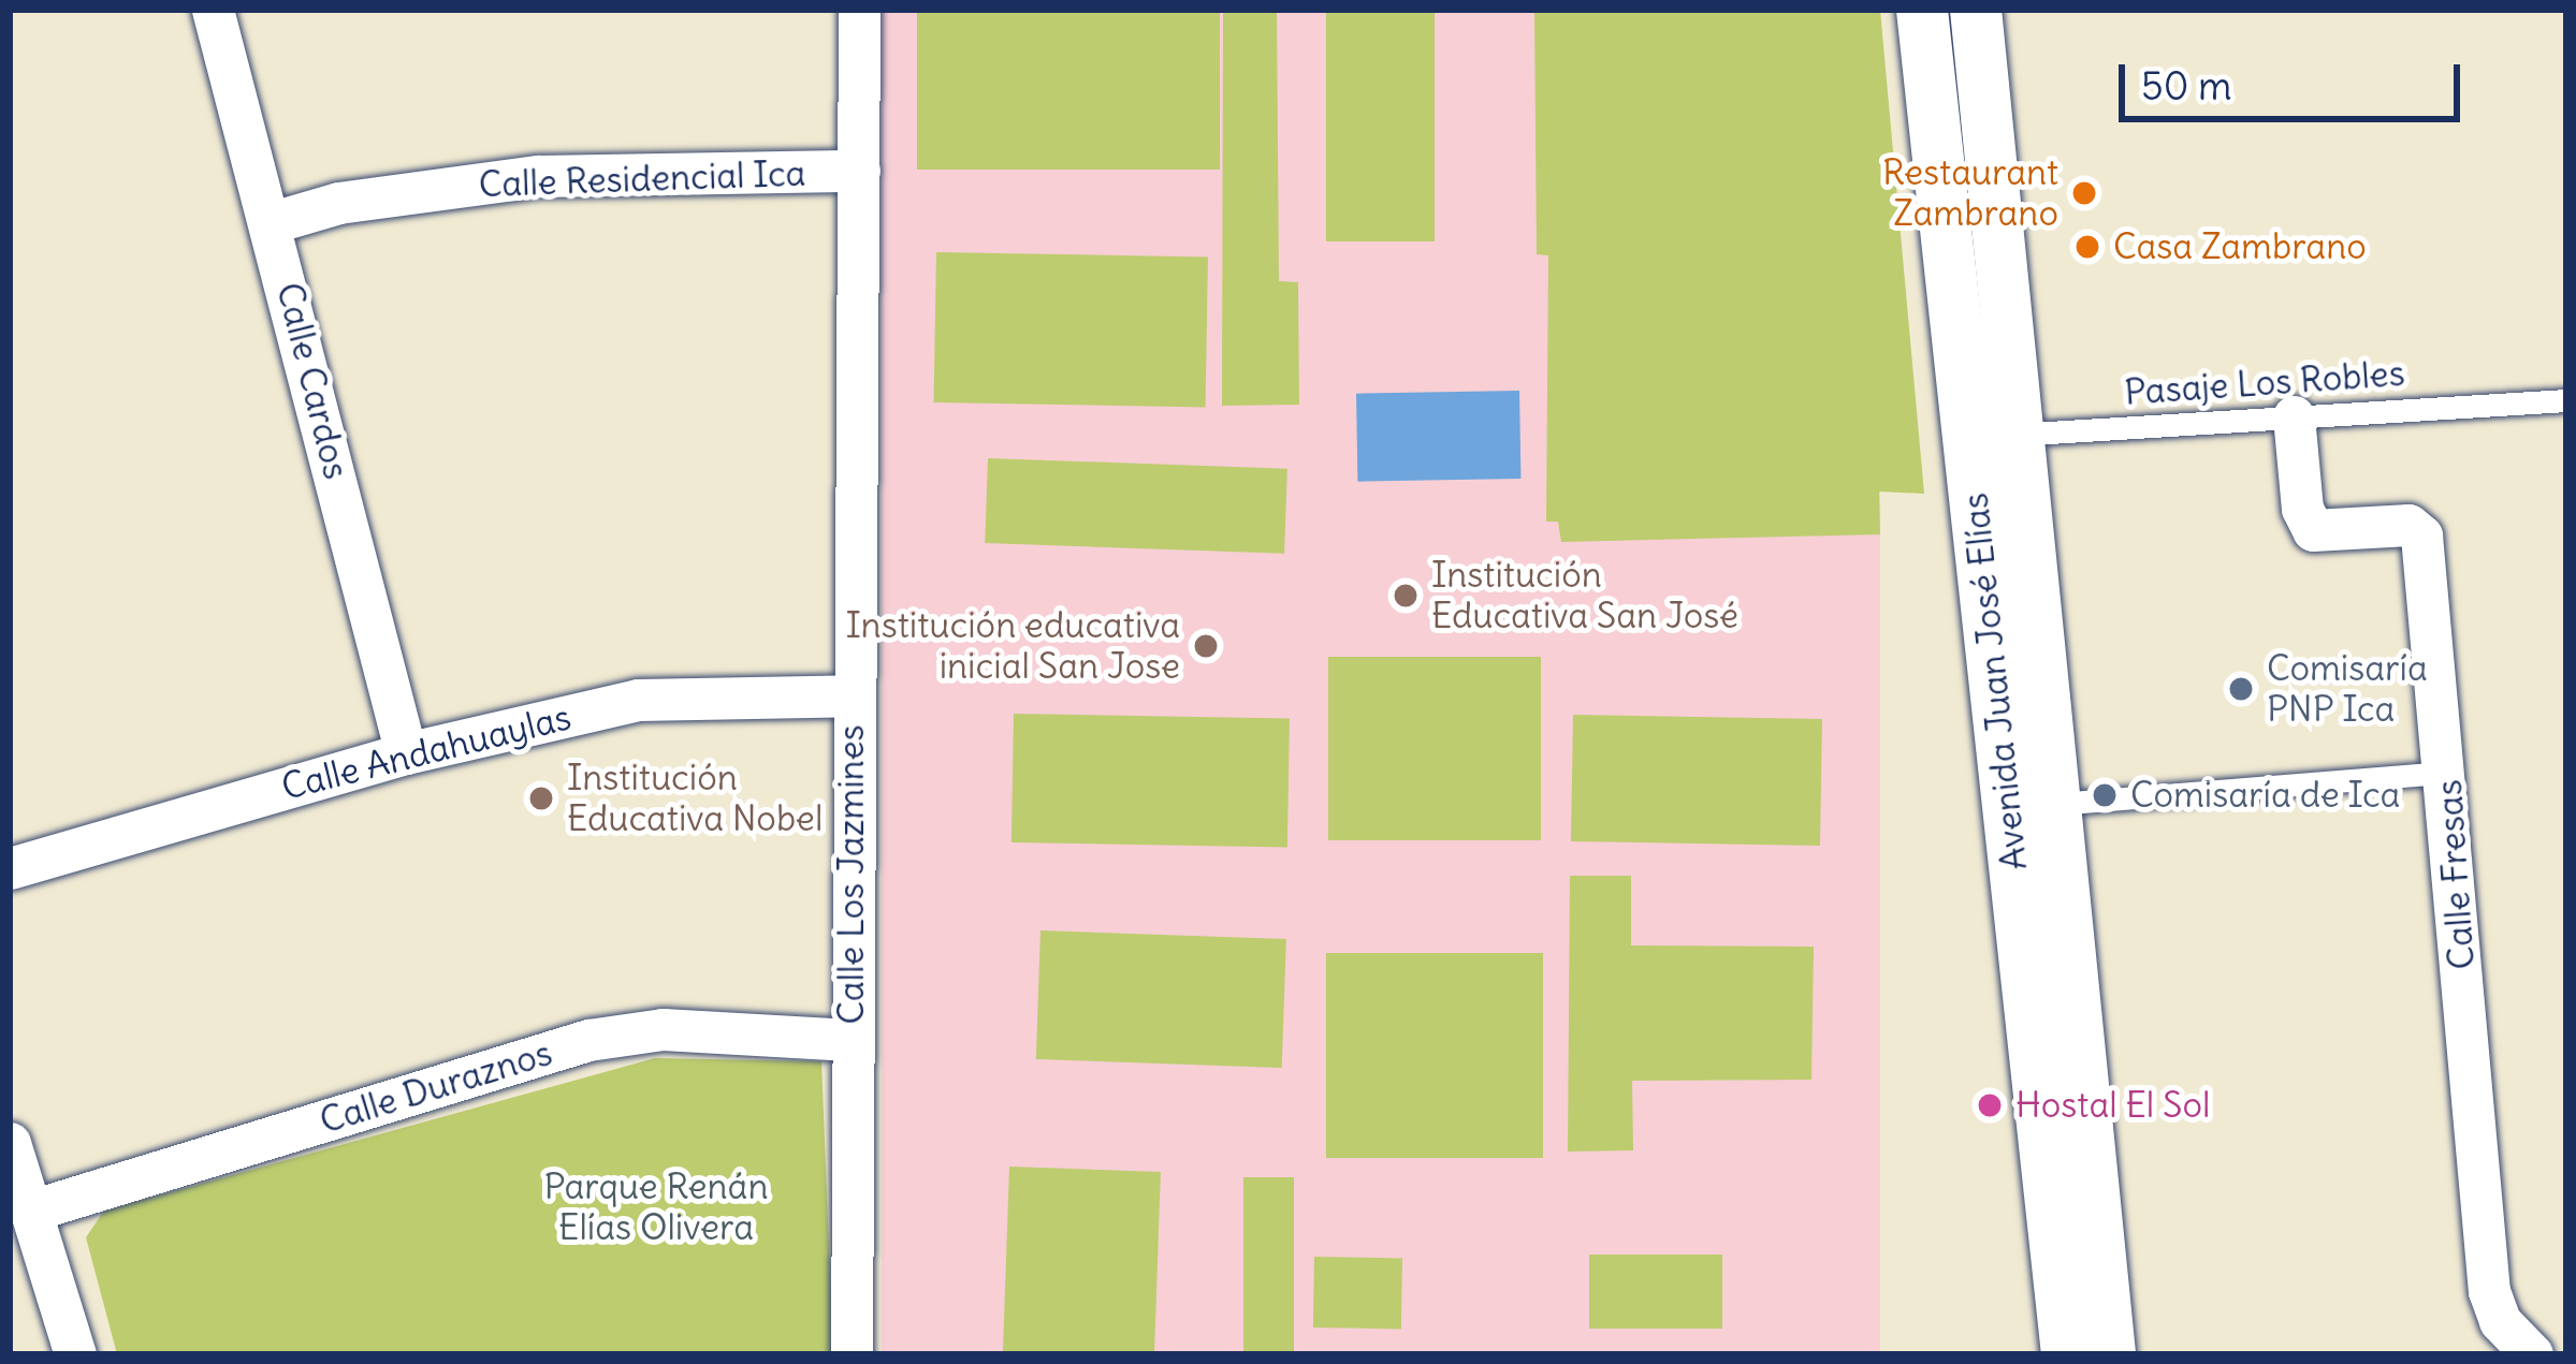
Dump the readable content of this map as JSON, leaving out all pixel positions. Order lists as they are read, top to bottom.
{
  "streets": {
    "street": [
      "Calle Residencial Ica",
      "Calle Cardos",
      "Avenida Juan José Elías",
      "Calle Andahuaylas",
      "Calle Los Jazmines",
      "Calle Fresas",
      "Calle Duraznos"
    ],
    "lane": ["Pasaje Los Robles"]
  },
  "crossings": [
    ["Calle Residencial Ica", "Calle Cardos"],
    ["Calle Residencial Ica", "Calle Los Jazmines"],
    ["Calle Cardos", "Calle Andahuaylas"],
    ["Pasaje Los Robles", "Avenida Juan José Elías"],
    ["Pasaje Los Robles", "Calle Fresas"],
    ["Calle Andahuaylas", "Calle Los Jazmines"],
    ["Calle Los Jazmines", "Calle Duraznos"]
  ],
  "parks": ["Parque Renán Elías Olivera"],
  "places": [
    "Restaurant Zambrano",
    "Casa Zambrano",
    "Institución Educativa San José",
    "Institución educativa inicial San Jose",
    "Comisaría PNP Ica",
    "Comisaría de Ica",
    "Institución Educativa Nobel",
    "Hostal El Sol"
  ],
  "scale_bar": "50 m"
}
